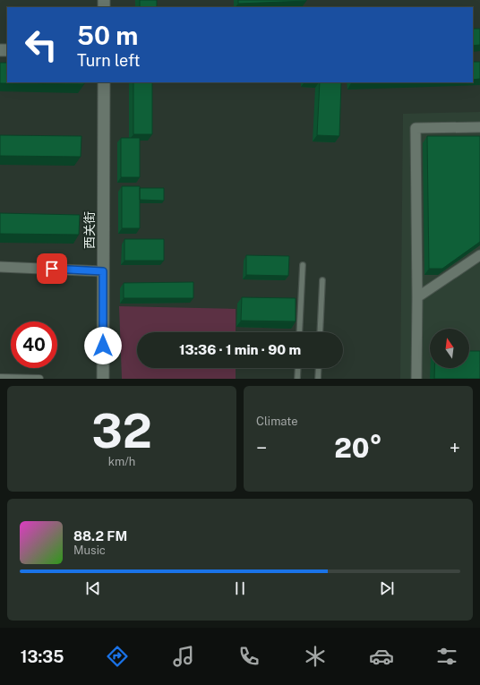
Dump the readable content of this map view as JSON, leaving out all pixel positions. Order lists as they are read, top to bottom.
{
  "streets": {
    "street": ["西关街"]
  },
  "north": "top",
  "page": {
    "turn": ["50 m", "Turn left"],
    "limit": "40",
    "trip": "13:36 · 1 min · 90 m",
    "tile": [
      ["32", "km/h"],
      "Climate"
    ],
    "heat": ["−", "20°", "+"],
    "song": ["88.2 FM", "Music"],
    "tabs": "13:35"
  }
}
